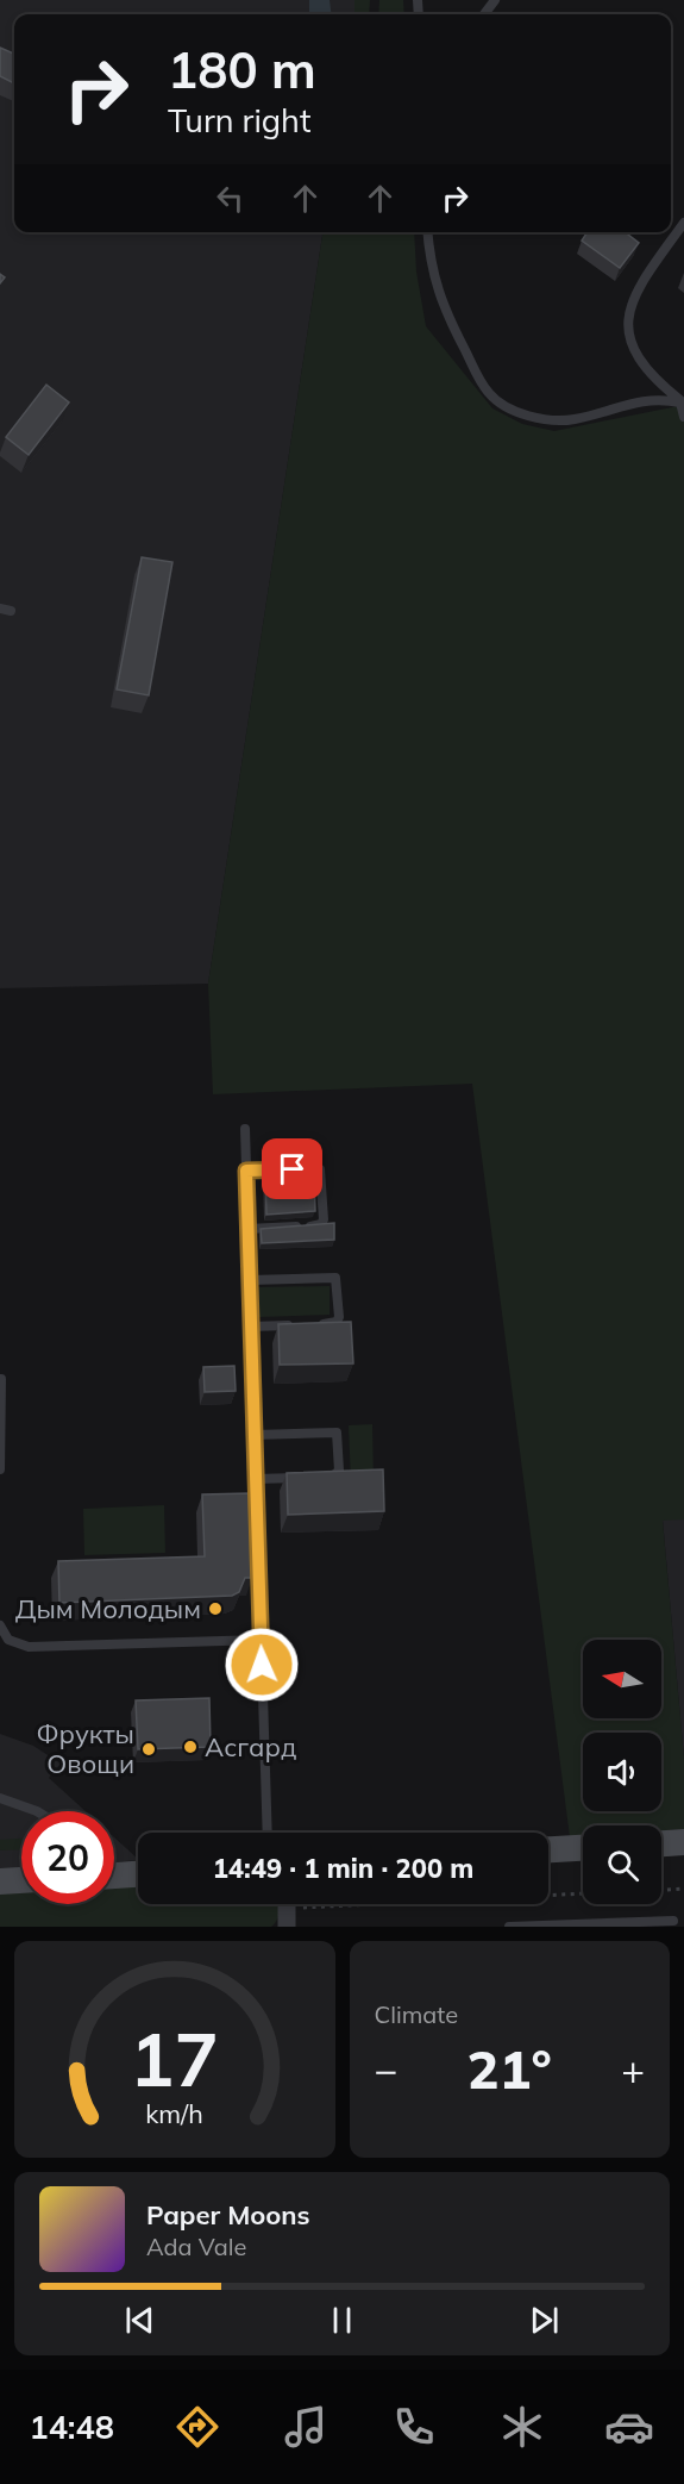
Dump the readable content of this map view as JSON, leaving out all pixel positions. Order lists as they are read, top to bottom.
{
  "places": ["Дым Молодым", "Асгард", "Фрукты Овощи"],
  "north": "left",
  "page": {
    "turn": ["180 m", "Turn right"],
    "limit": "20",
    "trip": "14:49 · 1 min · 200 m",
    "tile": "Climate",
    "heat": ["−", "21°", "+"],
    "song": ["Paper Moons", "Ada Vale"],
    "tabs": "14:48",
    "gauge": ["17", "km/h"]
  }
}
